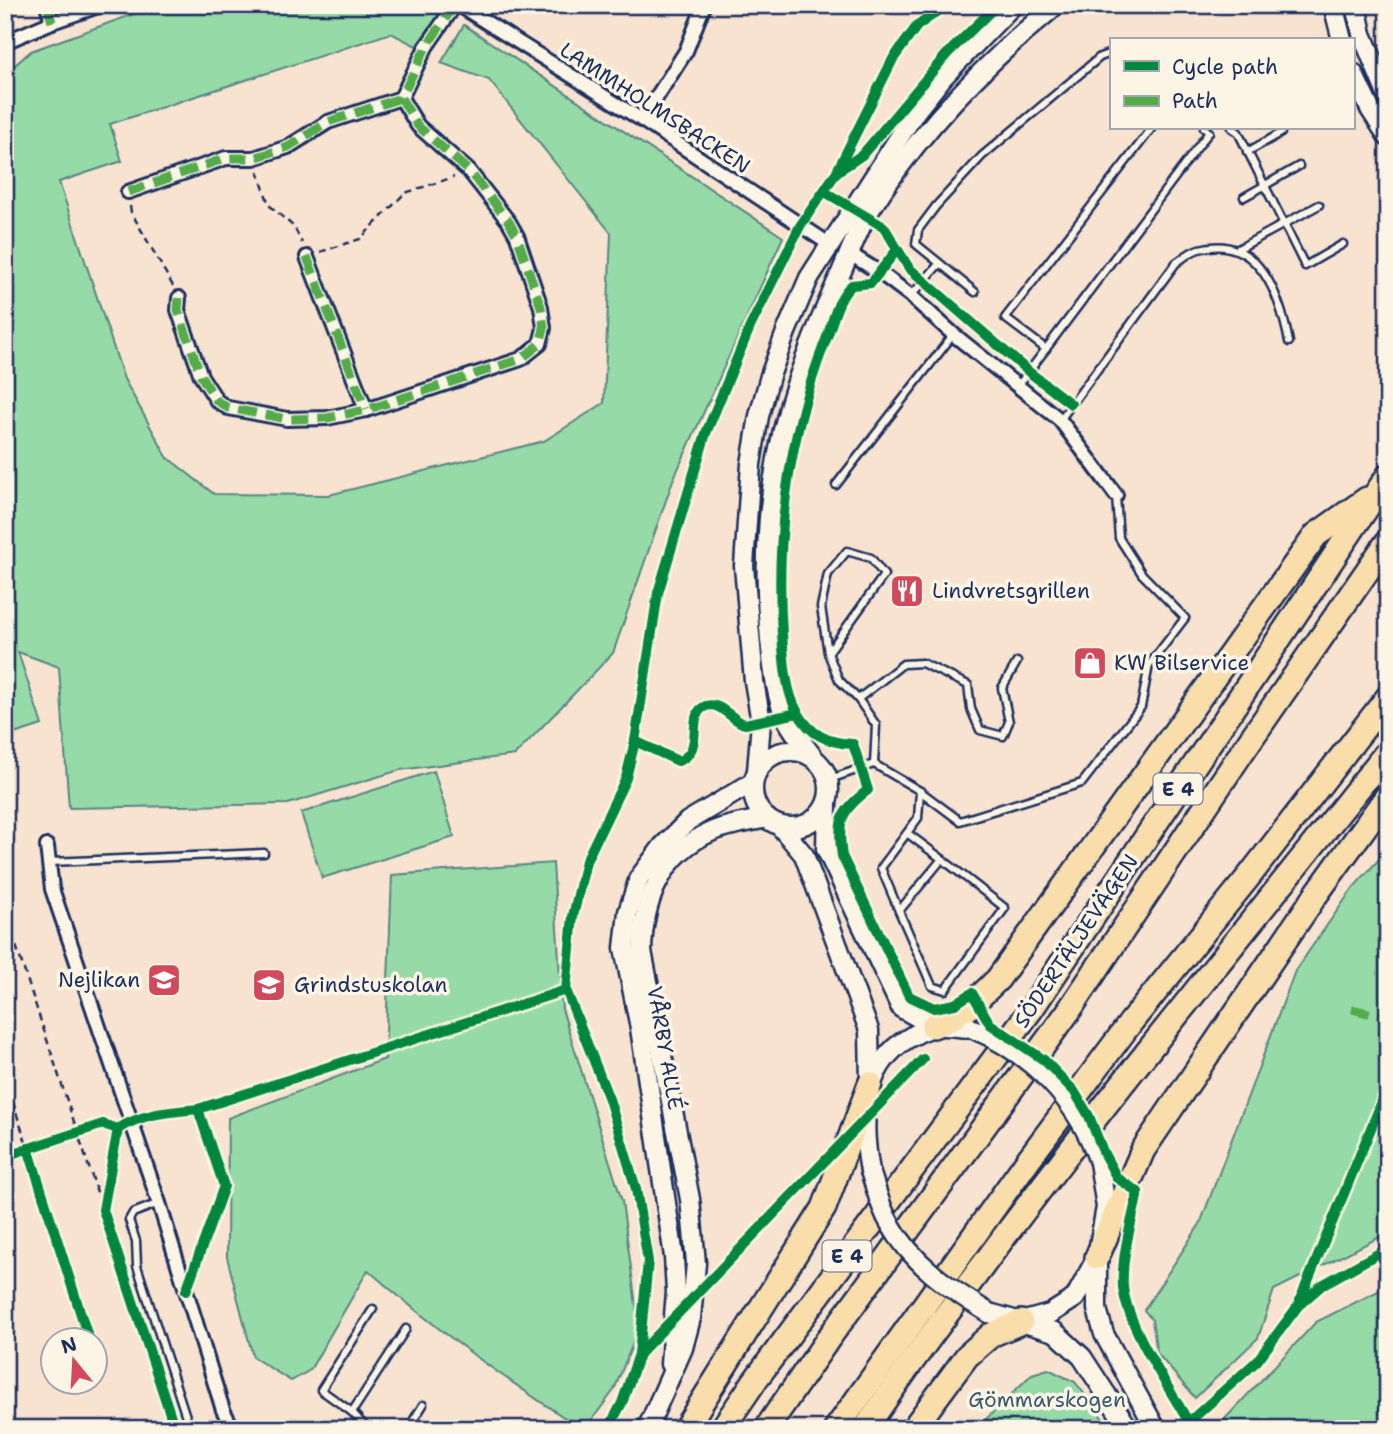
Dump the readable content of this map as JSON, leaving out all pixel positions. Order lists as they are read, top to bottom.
{
  "streets": {
    "highway": ["E 4", "SÖDERTÄLJEVÄGEN"],
    "main road": ["VÅRBY ALLÉ"],
    "street": ["LAMMHOLMSBACKEN"]
  },
  "parks": ["Gömmarskogen"],
  "places": {
    "restaurant": ["Lindvretsgrillen"],
    "shop": ["KW Bilservice"],
    "school or university": ["Nejlikan", "Grindstuskolan"]
  },
  "legend": ["Cycle path", "Path"],
  "north": "top"
}
